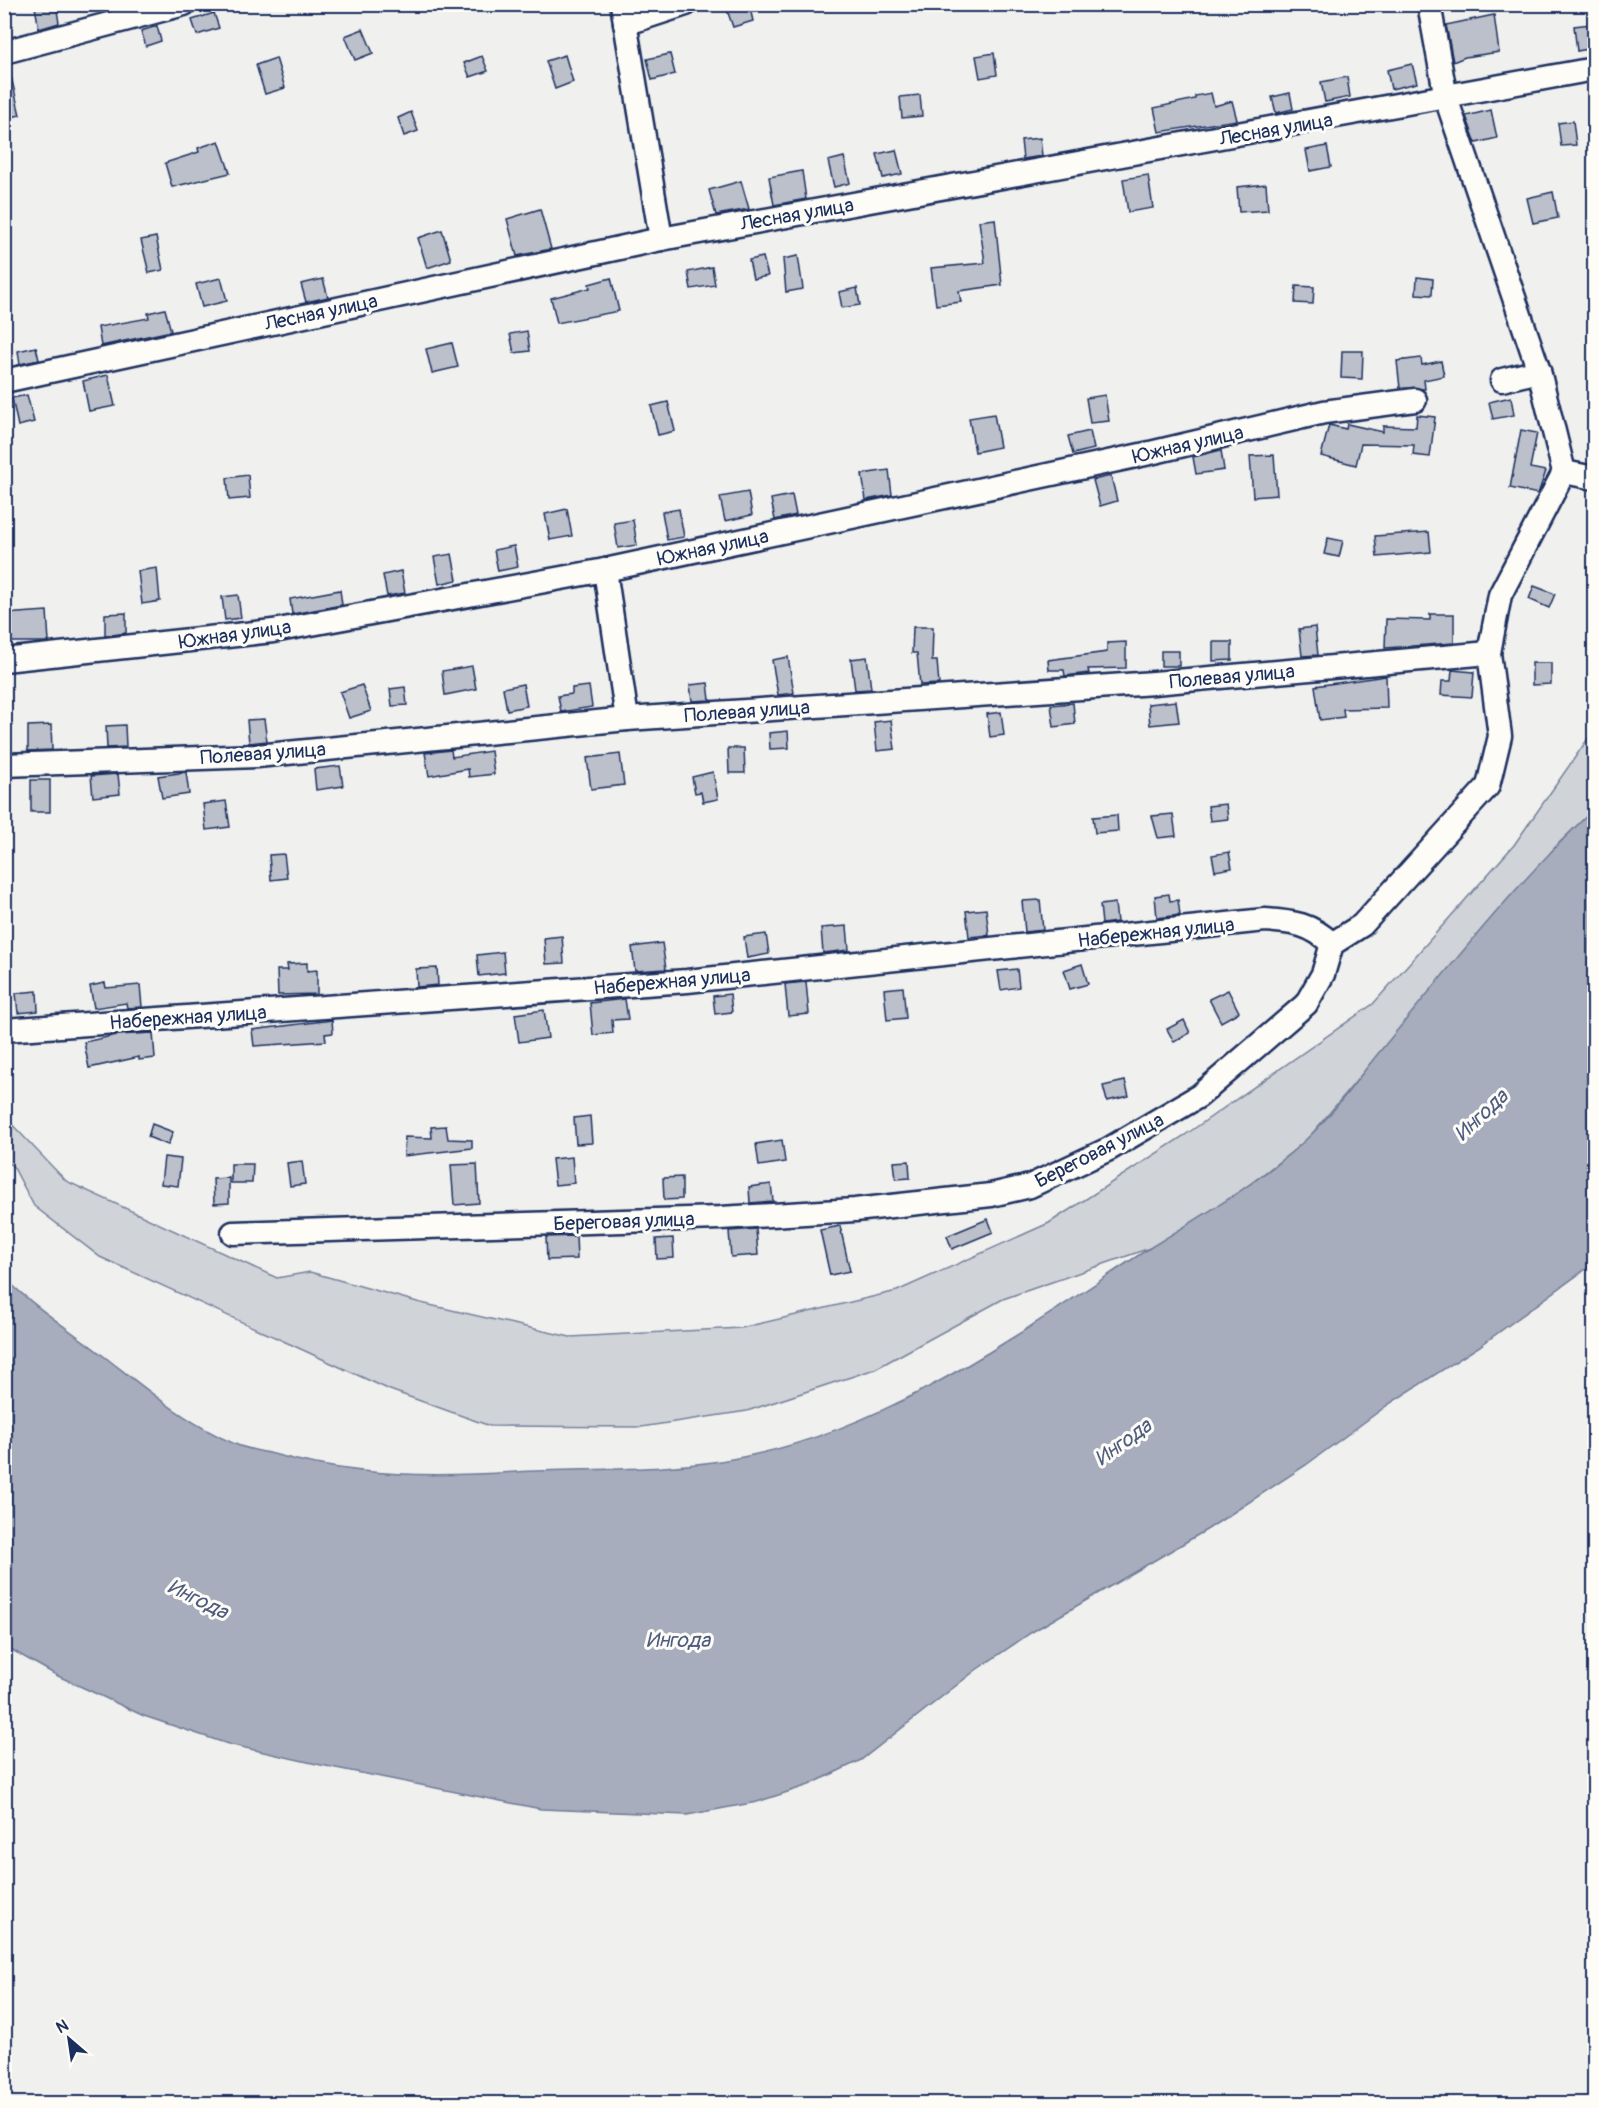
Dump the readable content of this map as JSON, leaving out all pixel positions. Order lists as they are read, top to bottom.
{
  "streets": {
    "street": [
      "Лесная улица",
      "Южная улица",
      "Полевая улица",
      "Набережная улица",
      "Береговая улица"
    ]
  },
  "crossings": [
    ["Набережная улица", "Береговая улица"]
  ],
  "water": ["Ингода"],
  "north": "top left"
}
